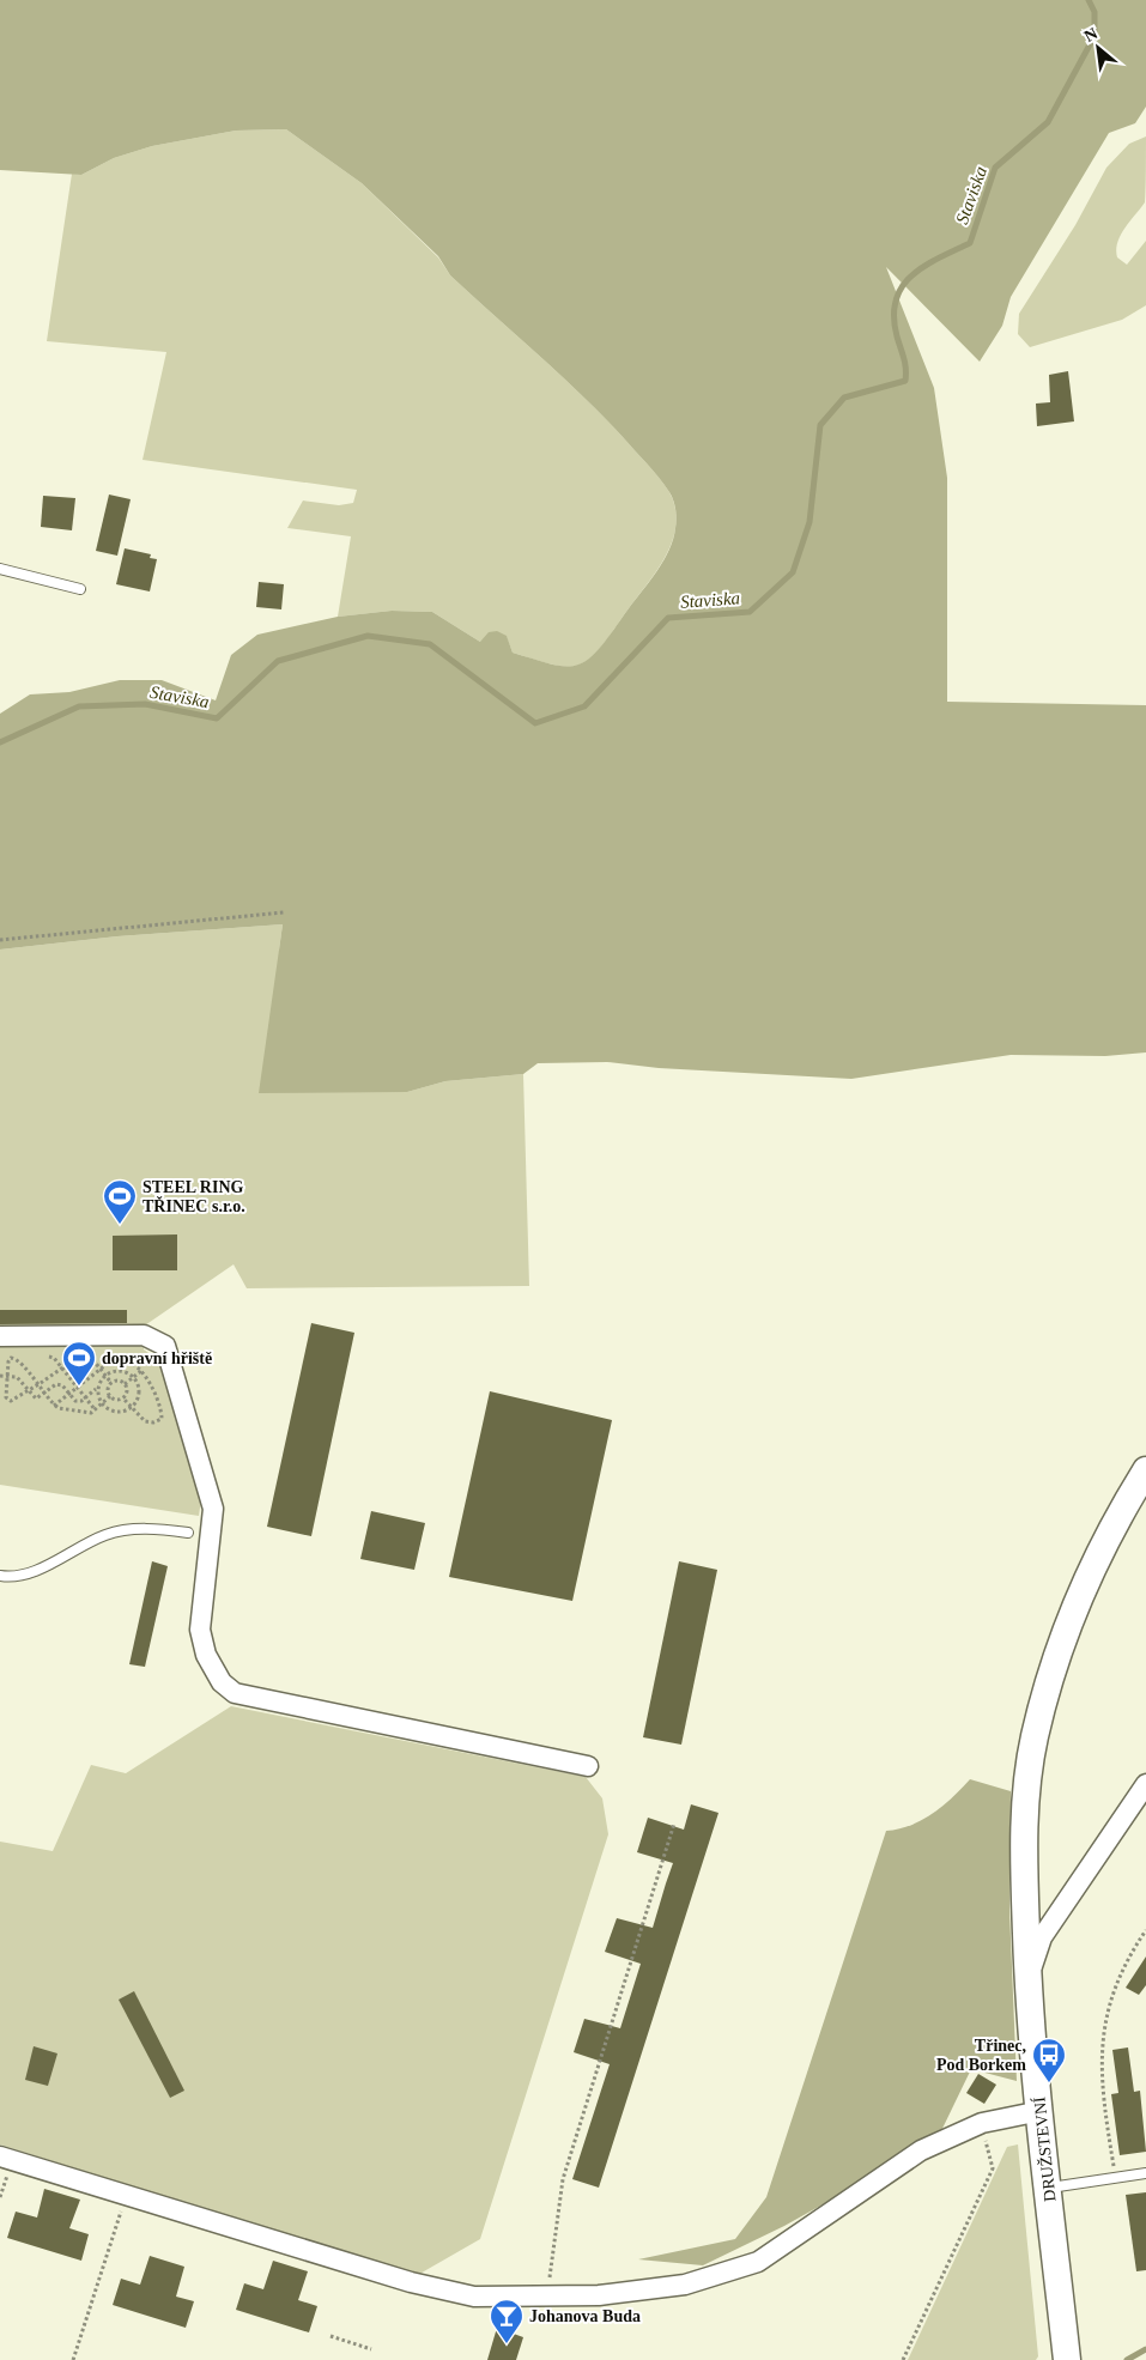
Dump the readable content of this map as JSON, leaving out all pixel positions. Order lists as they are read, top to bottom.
{
  "streets": {
    "street": ["DRUŽSTEVNÍ"]
  },
  "water": ["Staviska"],
  "places": {
    "sports": ["STEEL RING TŘINEC s.r.o.", "dopravní hřiště"],
    "bus stop": ["Třinec, Pod Borkem"],
    "bar": ["Johanova Buda"]
  },
  "north": "top left"
}
